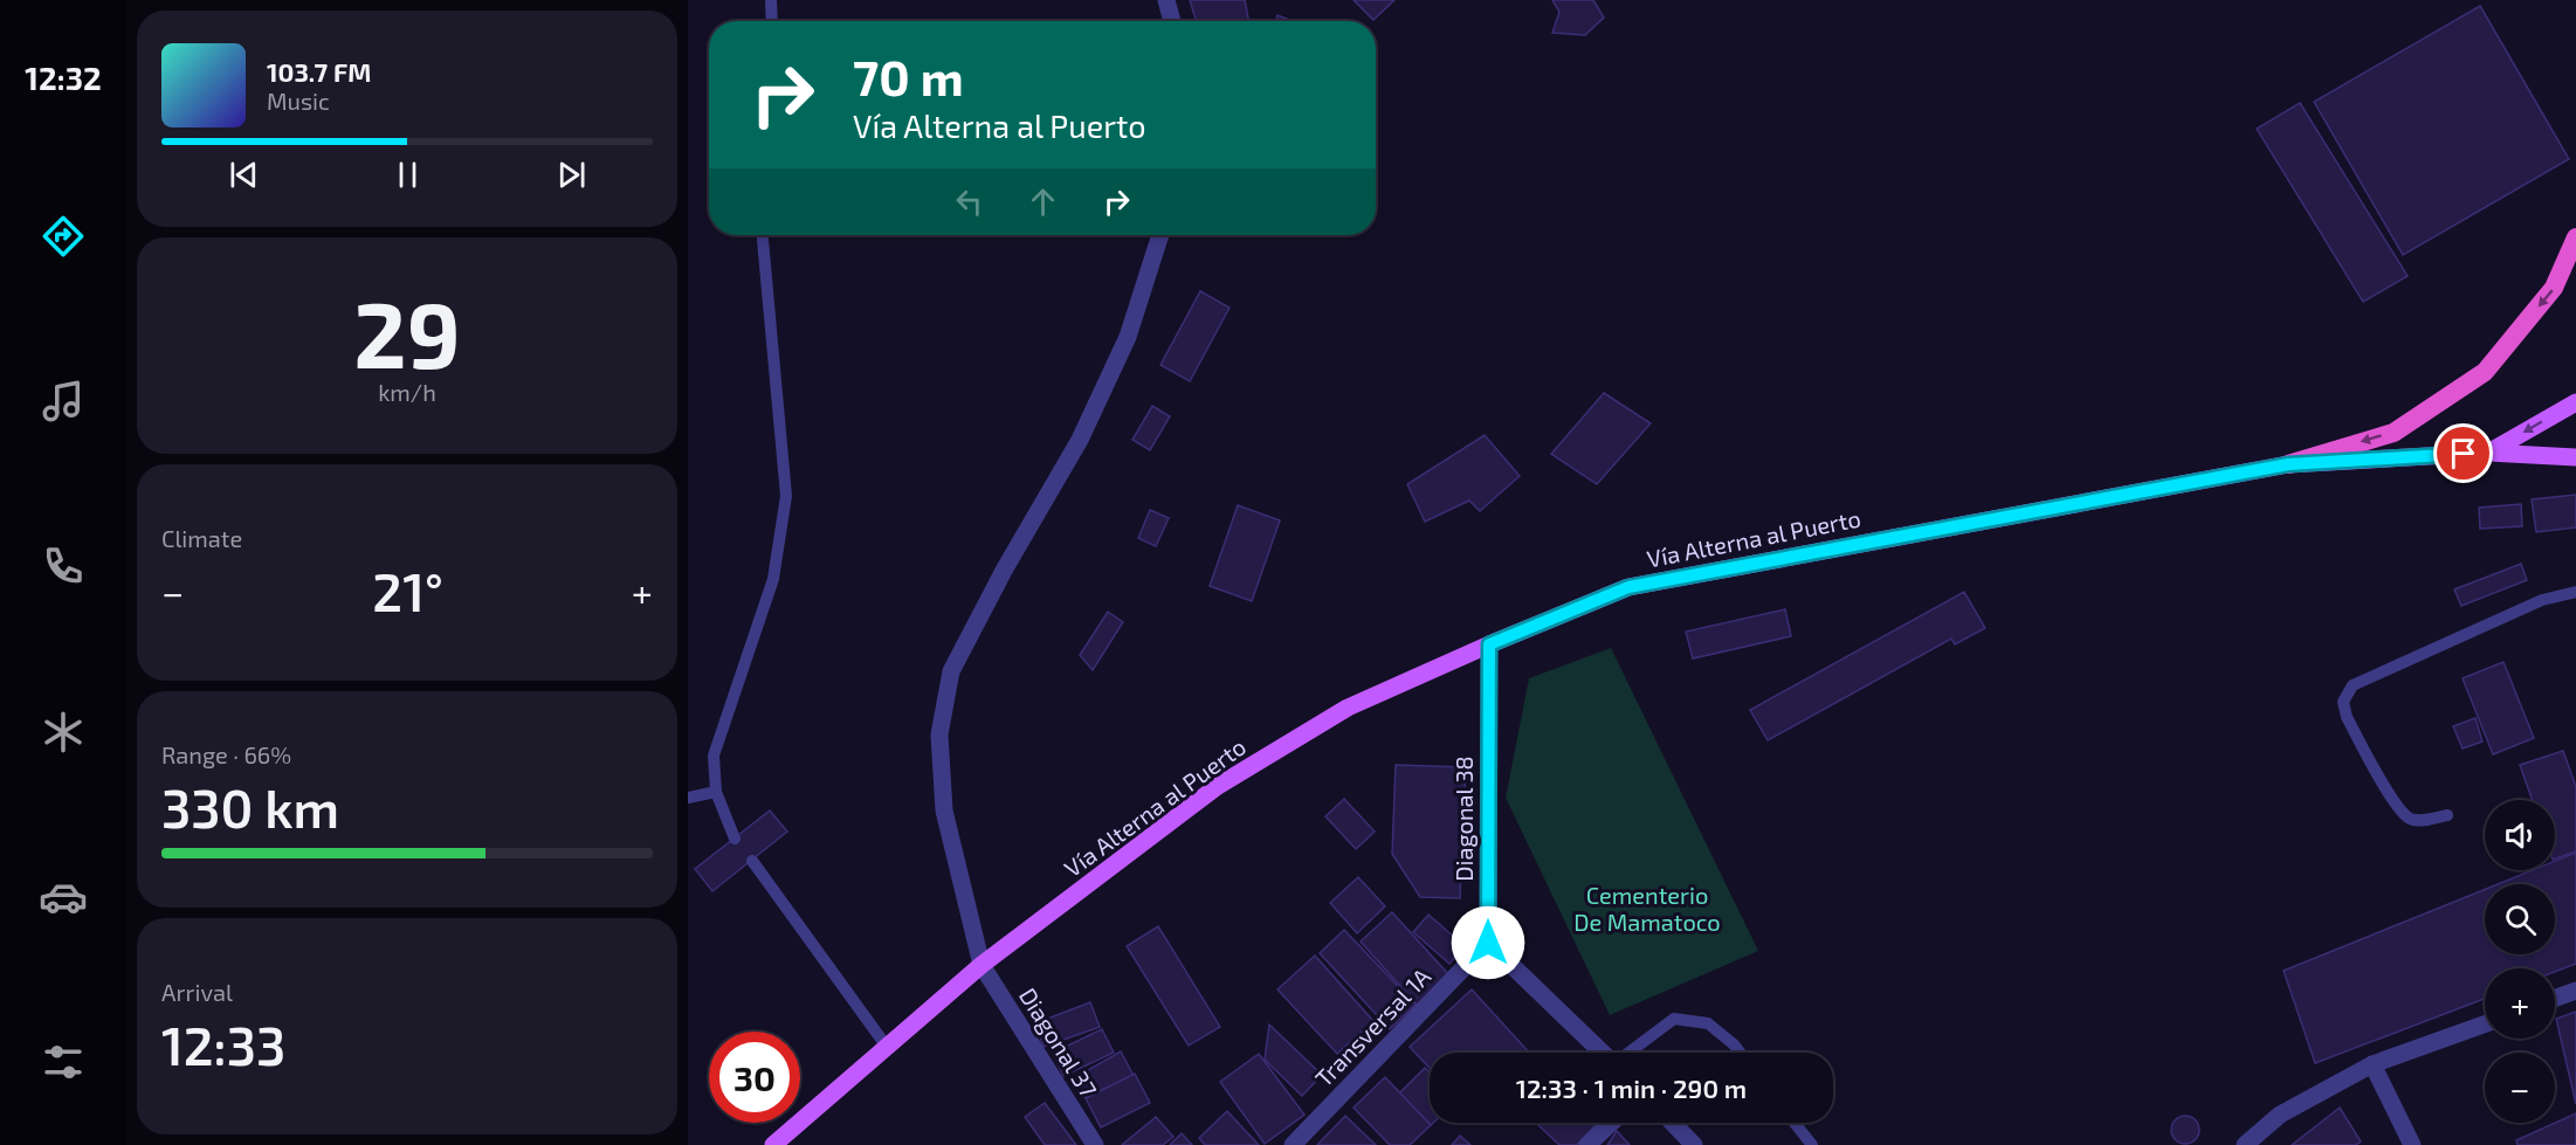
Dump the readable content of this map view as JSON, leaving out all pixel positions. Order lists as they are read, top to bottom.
{
  "streets": {
    "main road": ["Vía Alterna al Puerto"],
    "street": ["Diagonal 38", "Transversal 1A", "Diagonal 37"]
  },
  "crossings": [
    ["Vía Alterna al Puerto", "Diagonal 38"],
    ["Vía Alterna al Puerto", "Diagonal 37"],
    ["Diagonal 38", "Transversal 1A"]
  ],
  "parks": ["Cementerio De Mamatoco"],
  "page": {
    "tabs": "12:32",
    "turn": ["70 m", "Vía Alterna al Puerto"],
    "song": ["103.7 FM", "Music"],
    "tile": [
      ["29", "km/h"],
      "Climate",
      ["Range · 66%", "330 km"],
      ["Arrival", "12:33"]
    ],
    "heat": ["−", "21°", "+"],
    "map_buttons": ["+", "−"],
    "limit": "30",
    "trip": "12:33 · 1 min · 290 m"
  }
}
